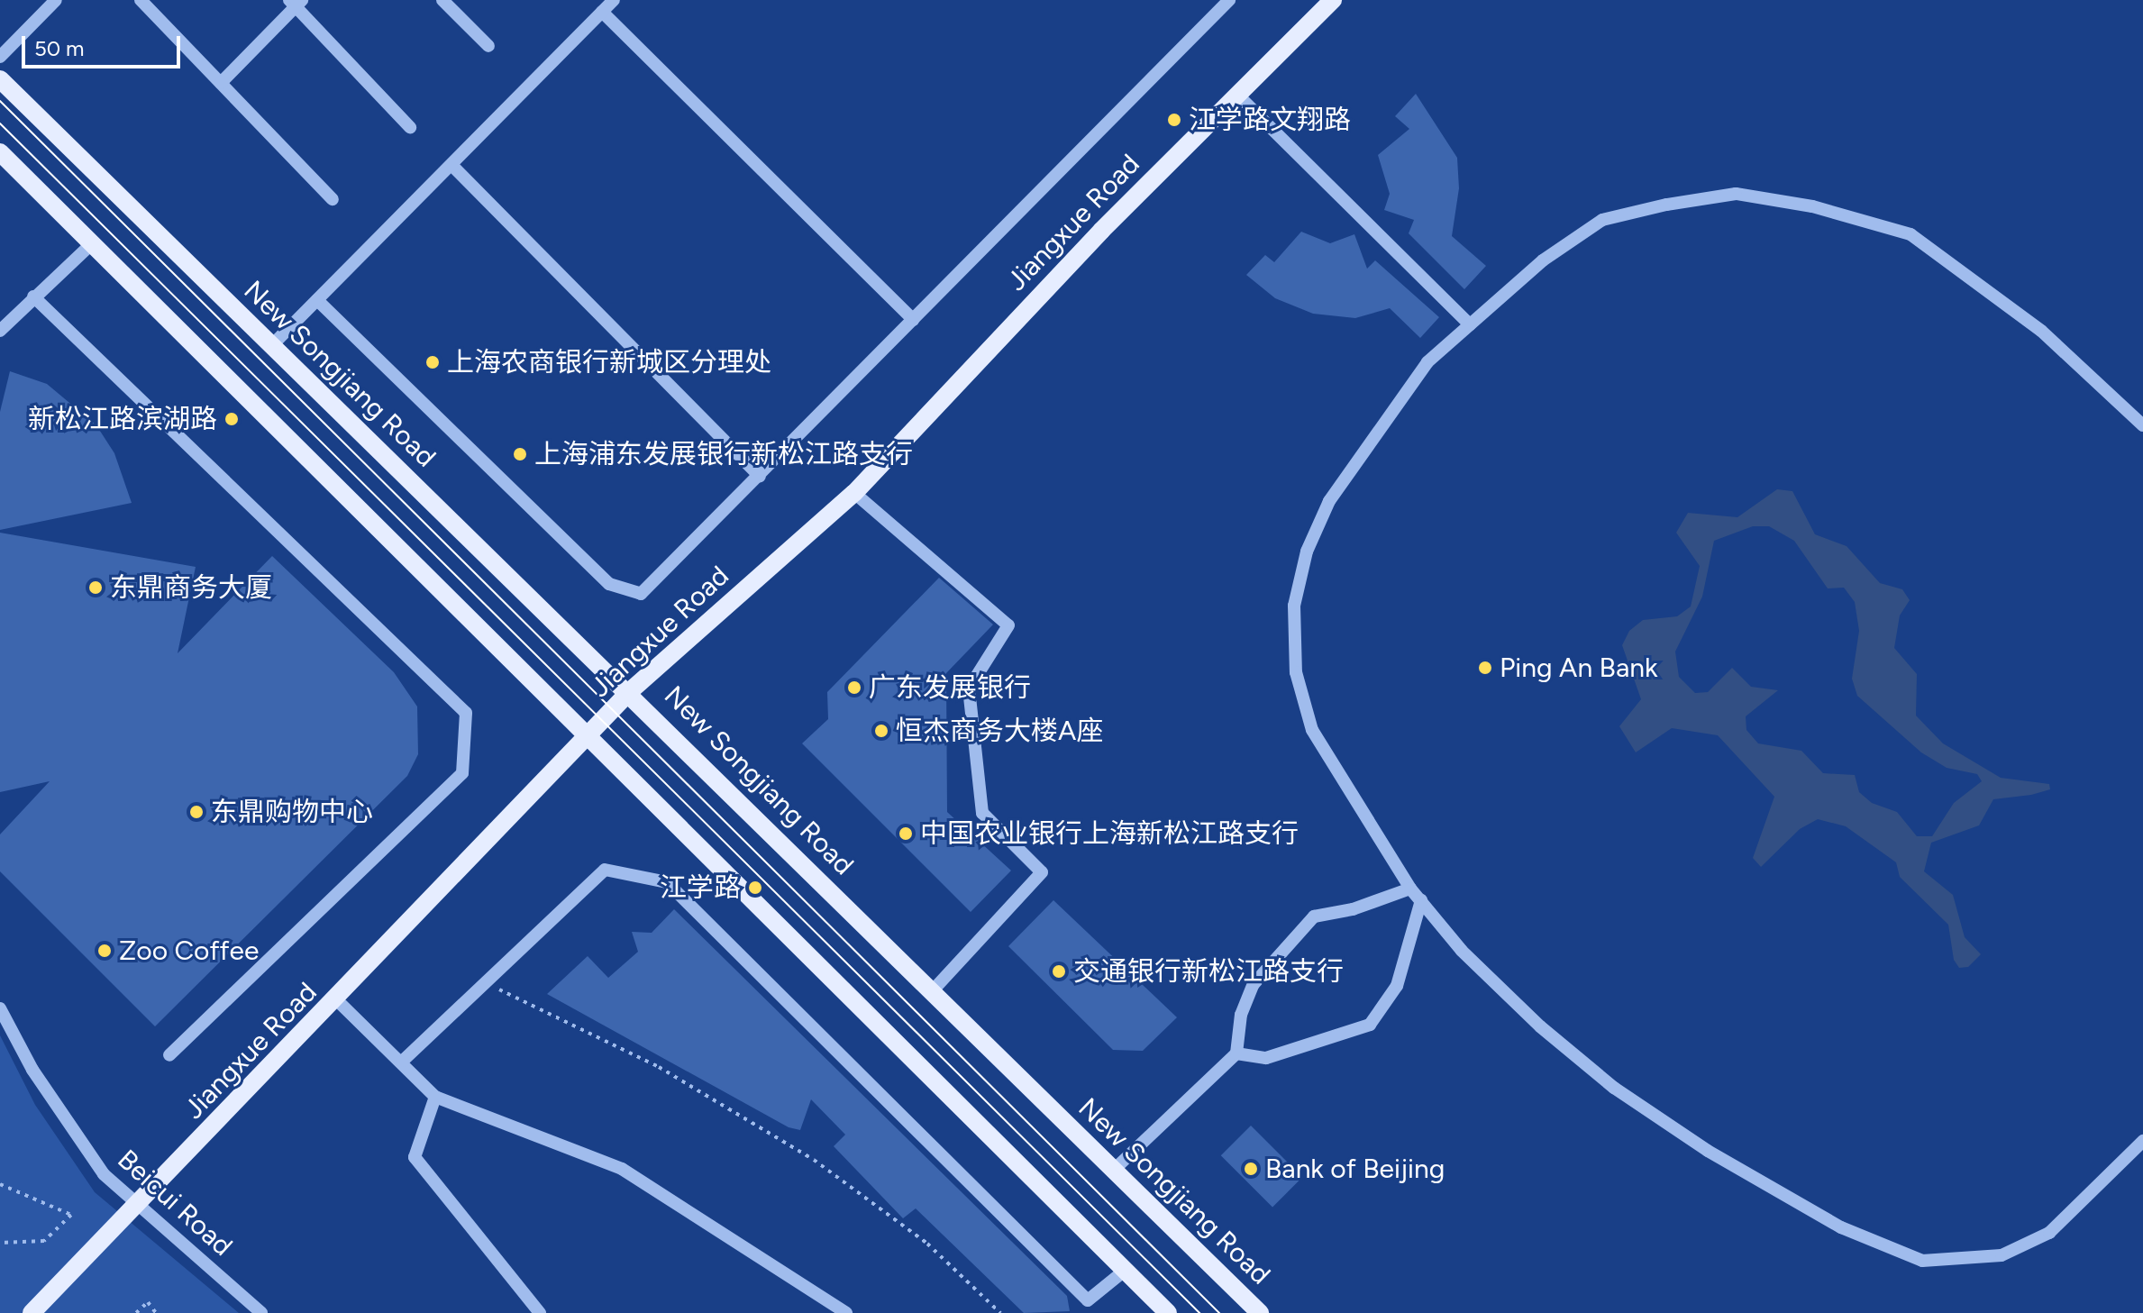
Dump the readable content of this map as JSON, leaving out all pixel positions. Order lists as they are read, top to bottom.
{
  "streets": {
    "main road": ["Jiangxue Road", "New Songjiang Road"],
    "street": ["Beicui Road"]
  },
  "crossings": [
    ["Jiangxue Road", "New Songjiang Road"],
    ["Jiangxue Road", "Beicui Road"]
  ],
  "places": [
    "江学路文翔路",
    "上海农商银行新城区分理处",
    "新松江路滨湖路",
    "上海浦东发展银行新松江路支行",
    "东鼎商务大厦",
    "Ping An Bank",
    "广东发展银行",
    "恒杰商务大楼A座",
    "东鼎购物中心",
    "中国农业银行上海新松江路支行",
    "江学路",
    "Zoo Coffee",
    "交通银行新松江路支行",
    "Bank of Beijing"
  ],
  "scale_bar": "50 m"
}
